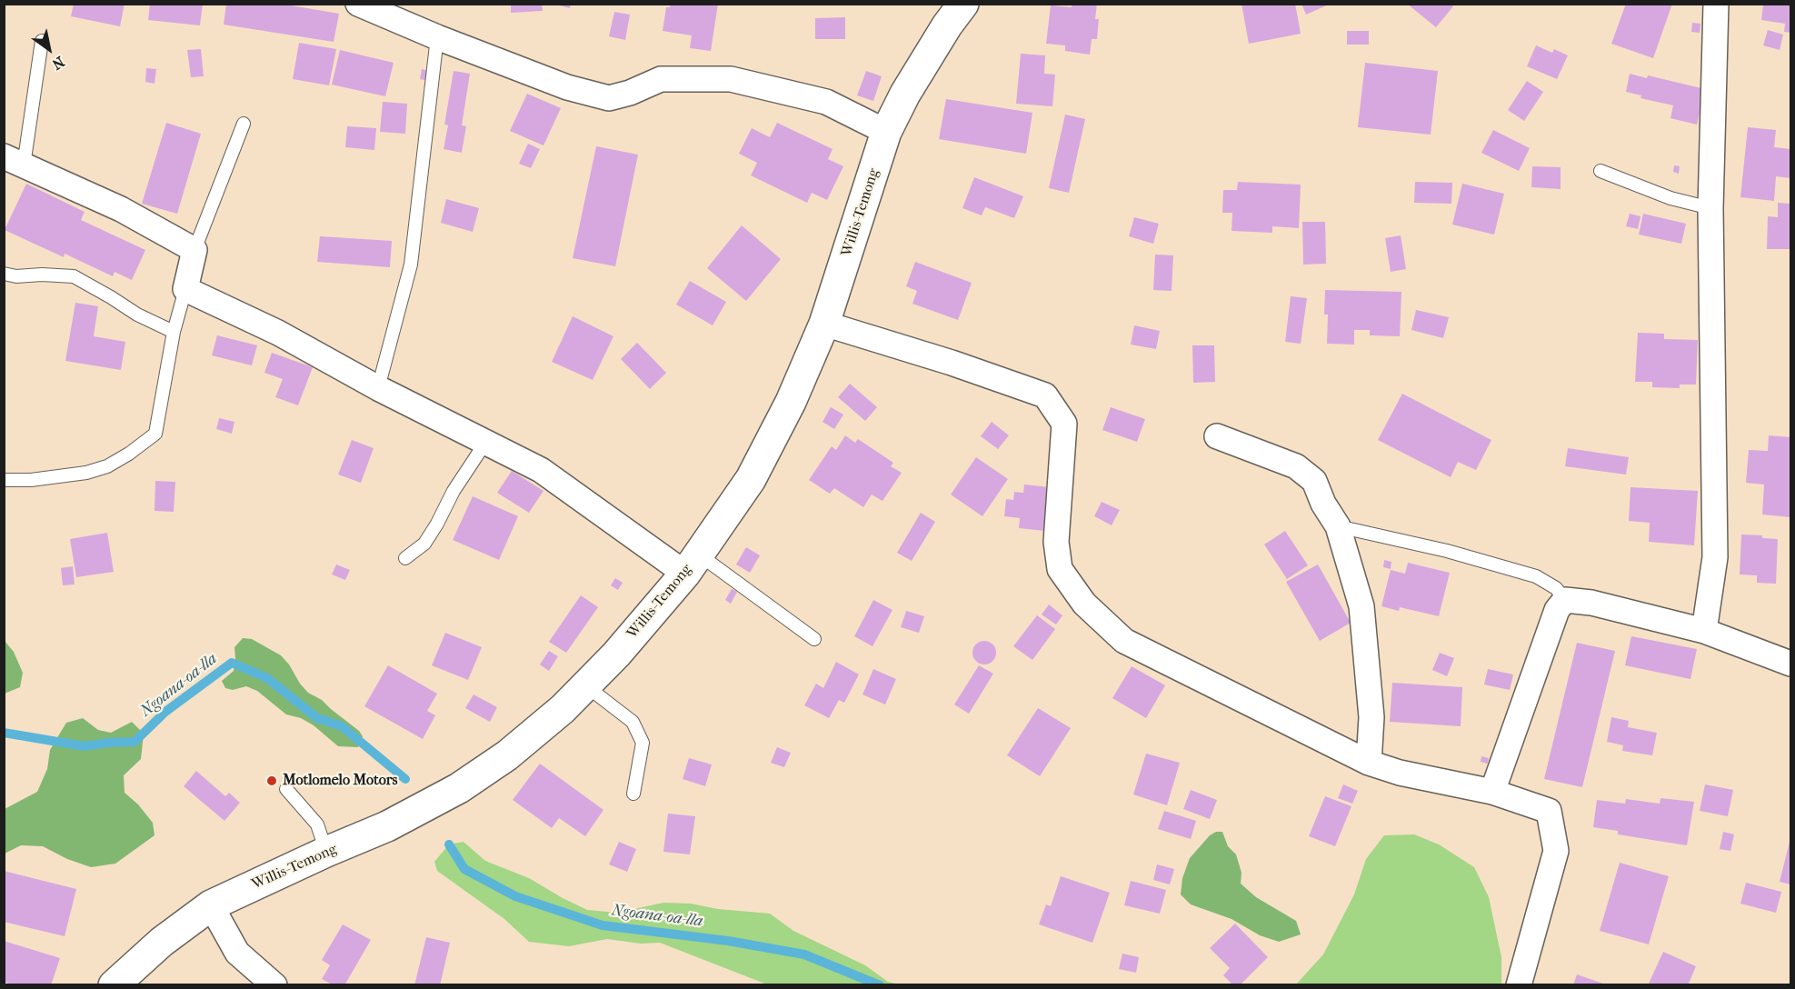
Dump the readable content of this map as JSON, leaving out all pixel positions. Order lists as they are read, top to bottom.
{
  "streets": {
    "main road": ["Willis-Temong"]
  },
  "water": ["Ngoana-oa-lla"],
  "places": ["Motlomelo Motors"],
  "north": "bottom right"
}
